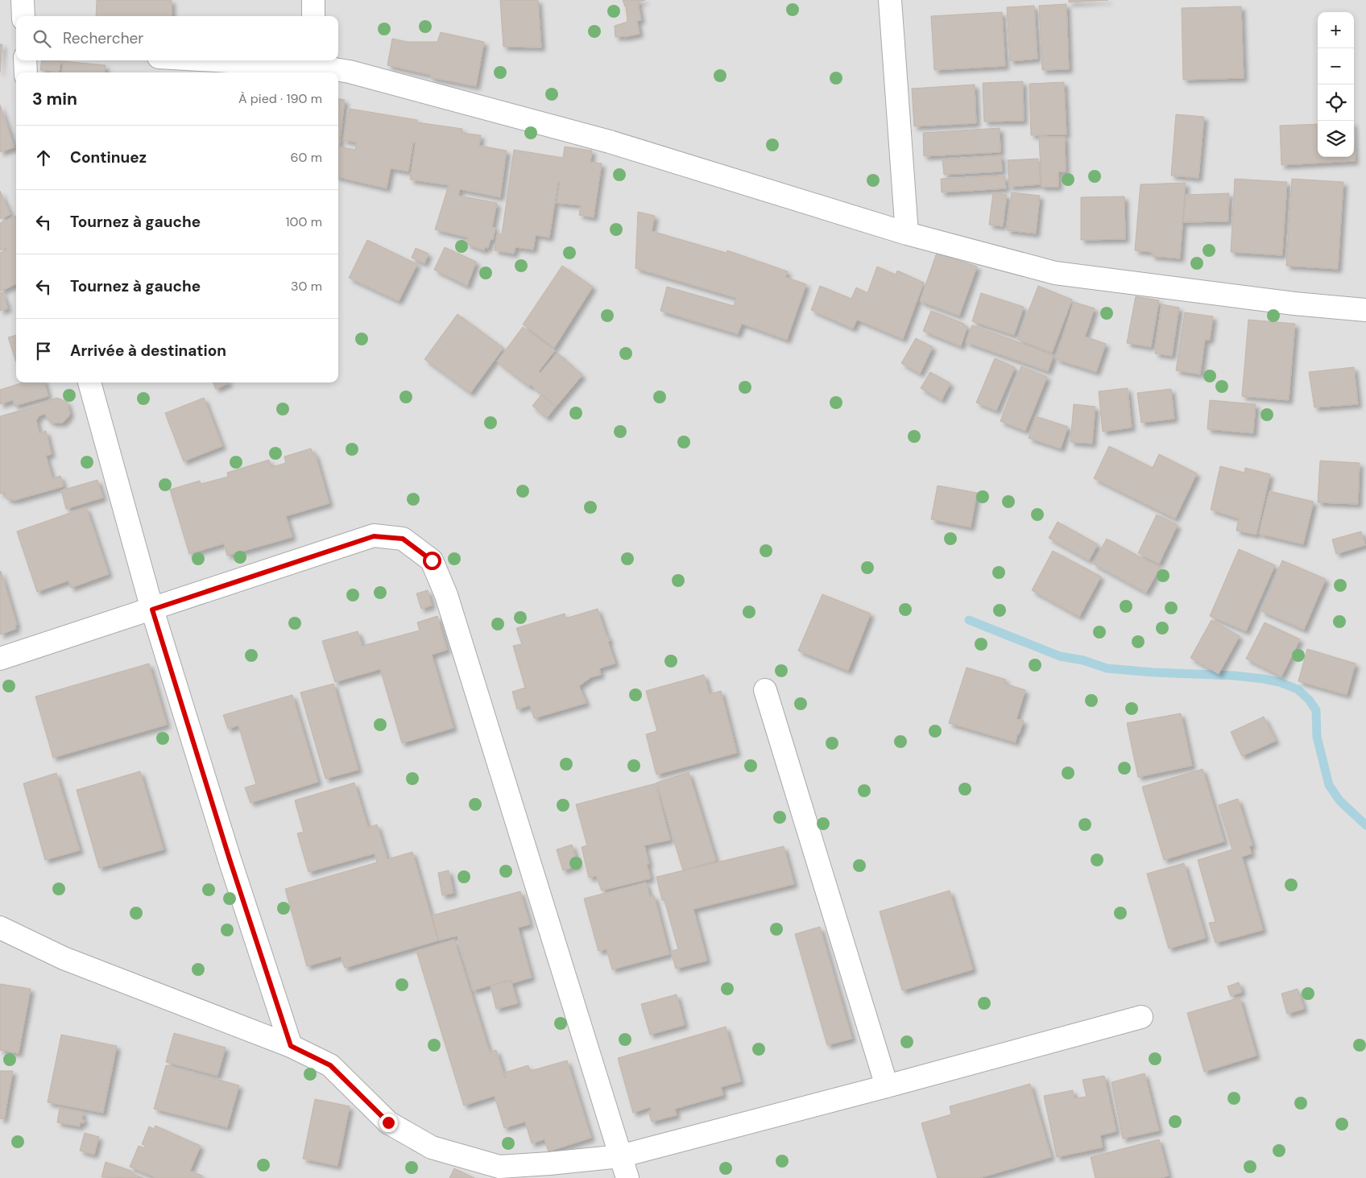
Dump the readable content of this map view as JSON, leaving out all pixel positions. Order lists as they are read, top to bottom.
{
  "page": {
    "map_buttons": ["+", "−"],
    "search": "Rechercher",
    "heading": ["3 min", "À pied · 190 m"],
    "list": [
      ["Continuez", "60 m"],
      ["Tournez à gauche", "100 m"],
      ["Tournez à gauche", "30 m"],
      "Arrivée à destination"
    ]
  }
}
